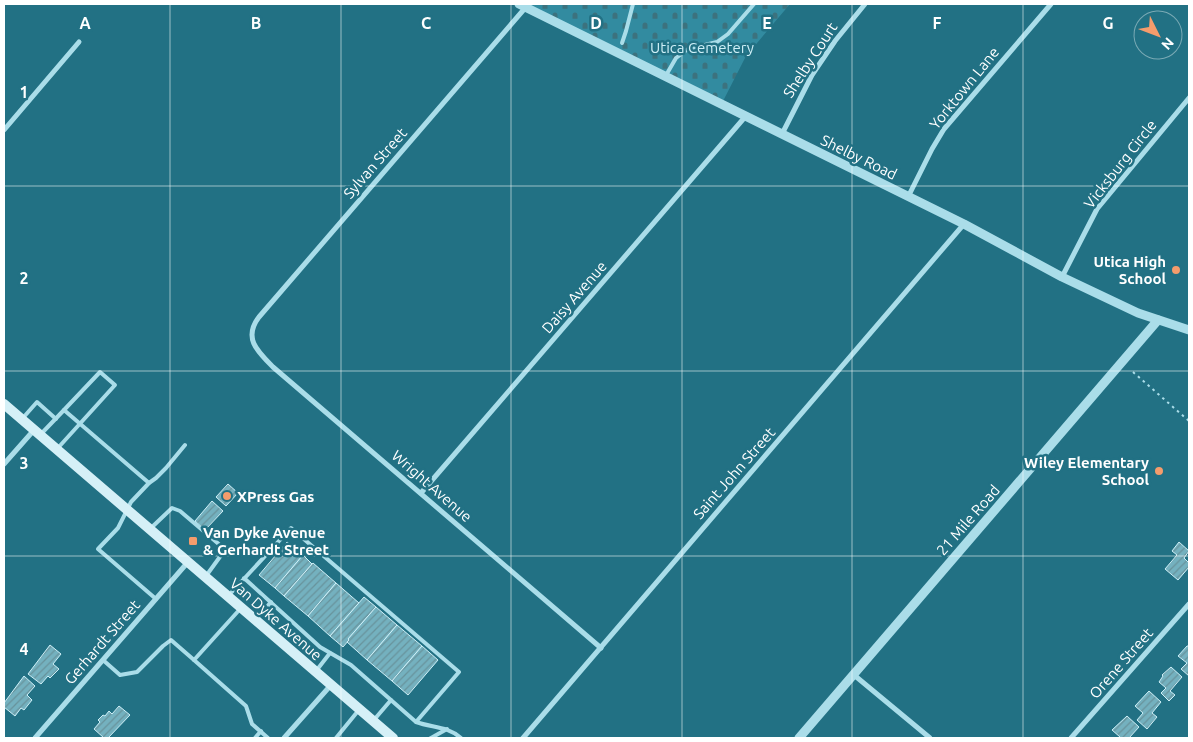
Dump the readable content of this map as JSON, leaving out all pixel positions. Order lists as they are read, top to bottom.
{
  "streets": {
    "main road": ["Van Dyke Avenue"],
    "street": [
      "Shelby Court",
      "Yorktown Lane",
      "Shelby Road",
      "Sylvan Street",
      "Vicksburg Circle",
      "Daisy Avenue",
      "Saint John Street",
      "Wright Avenue",
      "21 Mile Road",
      "Gerhardt Street",
      "Orene Street"
    ]
  },
  "crossings": [
    ["Shelby Court", "Shelby Road"],
    ["Yorktown Lane", "Shelby Road"],
    ["Shelby Road", "Sylvan Street"],
    ["Shelby Road", "Vicksburg Circle"],
    ["Shelby Road", "Daisy Avenue"],
    ["Shelby Road", "Saint John Street"],
    ["Shelby Road", "21 Mile Road"],
    ["Sylvan Street", "Wright Avenue"],
    ["Daisy Avenue", "Wright Avenue"],
    ["Saint John Street", "Wright Avenue"],
    ["Van Dyke Avenue", "Gerhardt Street"]
  ],
  "parks": ["Utica Cemetery"],
  "places": {
    "other": ["Utica High School", "Wiley Elementary School", "XPress Gas"],
    "transit": ["Van Dyke Avenue & Gerhardt Street"]
  },
  "north": "bottom right",
  "grid": {
    "columns": [
      "A",
      "B",
      "C",
      "D",
      "E",
      "F",
      "G"
    ],
    "rows": [
      "1",
      "2",
      "3",
      "4"
    ]
  }
}
